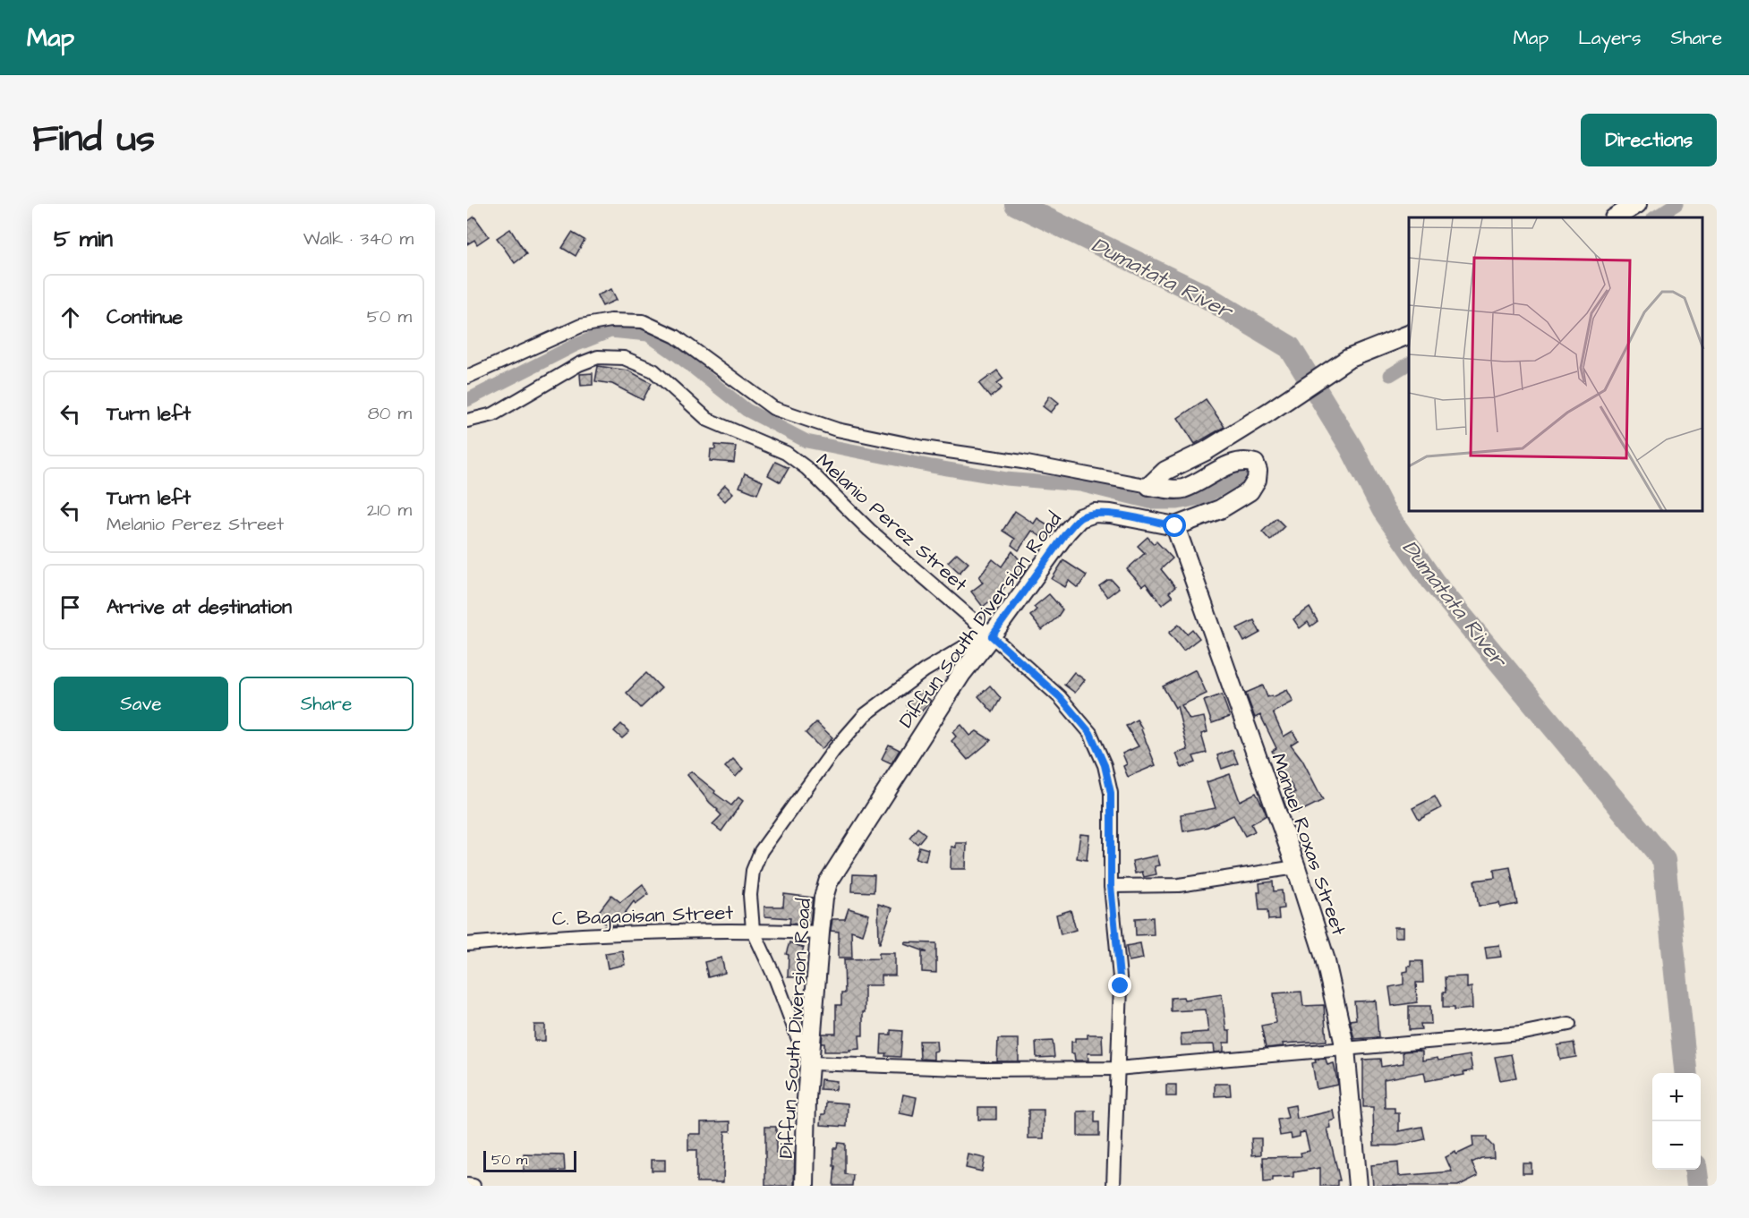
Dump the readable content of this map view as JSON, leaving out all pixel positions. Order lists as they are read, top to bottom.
{
  "streets": {
    "street": [
      "Melanio Perez Street",
      "Diffun South Diversion Road",
      "Manuel Roxas Street",
      "C. Bagaoisan Street"
    ]
  },
  "crossings": [
    ["Melanio Perez Street", "Diffun South Diversion Road"],
    ["Diffun South Diversion Road", "Manuel Roxas Street"],
    ["Diffun South Diversion Road", "C. Bagaoisan Street"]
  ],
  "water": ["Dumatata River"],
  "scale_bar": "50 m",
  "page": {
    "header": "Map",
    "nav": ["Map", "Layers", "Share"],
    "title": "Find us",
    "buttons": [
      "Directions",
      ["Save", "Share"]
    ],
    "heading": ["5 min", "Walk · 340 m"],
    "list": [
      ["Continue", "50 m"],
      ["Turn left", "80 m"],
      ["Turn left", "Melanio Perez Street", "210 m"],
      "Arrive at destination"
    ],
    "map_buttons": ["+", "−"],
    "scale": "50 m"
  }
}
